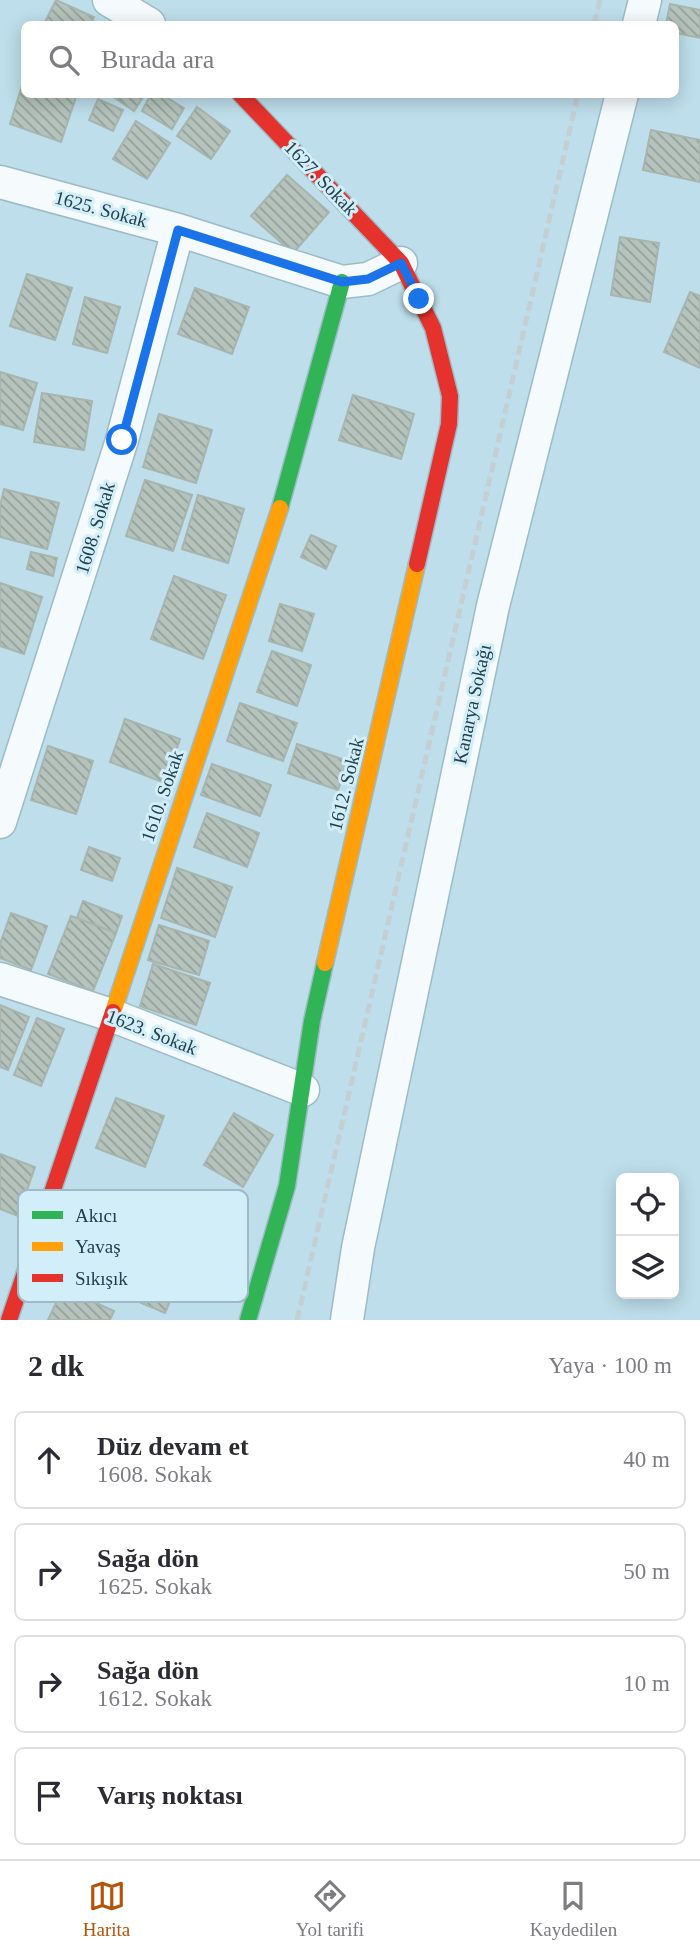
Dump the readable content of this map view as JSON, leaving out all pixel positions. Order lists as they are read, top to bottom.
{
  "streets": {
    "street": [
      "1627. Sokak",
      "1625. Sokak",
      "1608. Sokak",
      "Kanarya Sokağı",
      "1612. Sokak",
      "1610. Sokak",
      "1623. Sokak"
    ]
  },
  "crossings": [
    ["1627. Sokak", "1625. Sokak"],
    ["1627. Sokak", "1612. Sokak"],
    ["1625. Sokak", "1608. Sokak"],
    ["1625. Sokak", "1612. Sokak"],
    ["1625. Sokak", "1610. Sokak"],
    ["1612. Sokak", "1623. Sokak"],
    ["1610. Sokak", "1623. Sokak"]
  ],
  "legend": ["Akıcı", "Yavaş", "Sıkışık"],
  "page": {
    "search": "Burada ara",
    "heading": ["2 dk", "Yaya · 100 m"],
    "list": [
      ["Düz devam et", "1608. Sokak", "40 m"],
      ["Sağa dön", "1625. Sokak", "50 m"],
      ["Sağa dön", "1612. Sokak", "10 m"],
      "Varış noktası"
    ],
    "nav": ["Harita", "Yol tarifi", "Kaydedilen"]
  }
}
